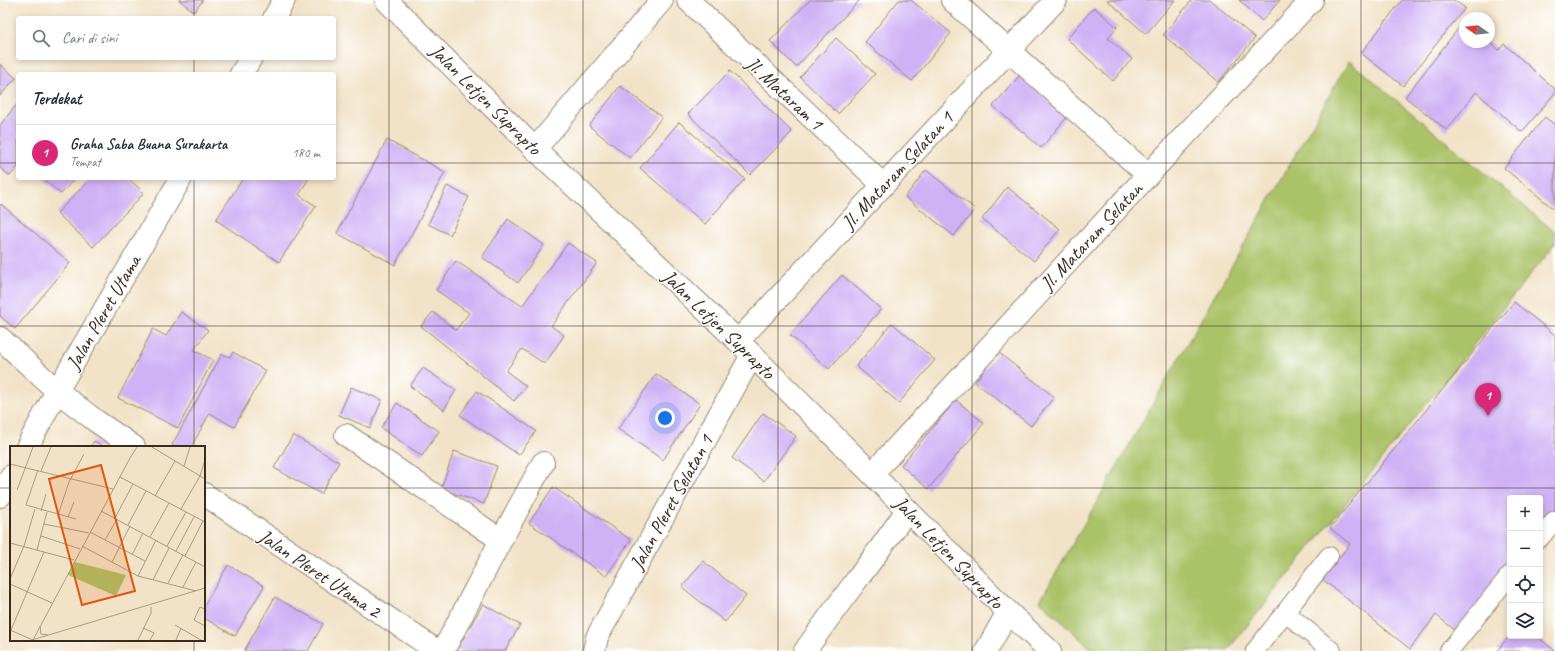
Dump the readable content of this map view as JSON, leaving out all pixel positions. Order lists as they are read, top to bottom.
{
  "streets": {
    "street": [
      "Jl. Mataram 1",
      "Jalan Letjen Suprapto",
      "Jl. Mataram Selatan 1",
      "Jl. Mataram Selatan",
      "Jalan Pleret Utama",
      "Jalan Pleret Selatan 1",
      "Jalan Pleret Utama 2"
    ]
  },
  "crossings": [
    ["Jl. Mataram 1", "Jl. Mataram Selatan 1"],
    ["Jalan Letjen Suprapto", "Jl. Mataram Selatan 1"],
    ["Jalan Letjen Suprapto", "Jl. Mataram Selatan"],
    ["Jalan Letjen Suprapto", "Jalan Pleret Selatan 1"],
    ["Jl. Mataram Selatan 1", "Jalan Pleret Selatan 1"]
  ],
  "north": "left",
  "page": {
    "search": "Cari di sini",
    "heading": "Terdekat",
    "list": [
      {
        "mark": "1",
        "name": "Graha Saba Buana Surakarta",
        "note": "Tempat",
        "value": "180 m"
      }
    ],
    "pins": "1",
    "map_buttons": ["+", "−"]
  }
}
